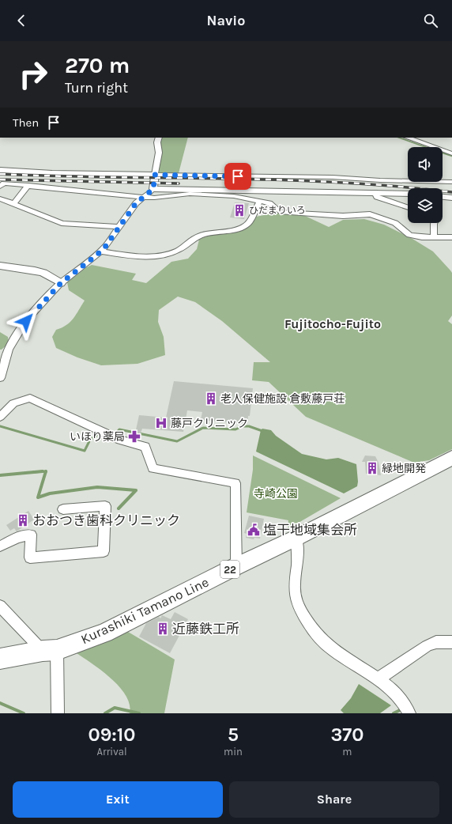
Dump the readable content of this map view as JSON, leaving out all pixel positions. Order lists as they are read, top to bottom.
{
  "streets": {
    "main road": ["22", "Kurashiki Tamano Line"]
  },
  "districts": ["Fujitocho-Fujito"],
  "parks": ["寺崎公園"],
  "places": {
    "building": [
      "ひだまりいろ",
      "老人保健施設 倉敷藤戸荘",
      "緑地開発",
      "おおつき歯科クリニック",
      "近藤鉄工所"
    ],
    "hospital": ["藤戸クリニック"],
    "pharmacy": ["いほり薬局"],
    "public building": ["塩干地域集会所"]
  },
  "page": {
    "header": "Navio",
    "turn": ["270 m", "Turn right"],
    "then": "Then",
    "eta": [
      "09:10",
      "Arrival",
      "5",
      "min",
      "370",
      "m"
    ],
    "buttons": ["Exit", "Share"]
  }
}
